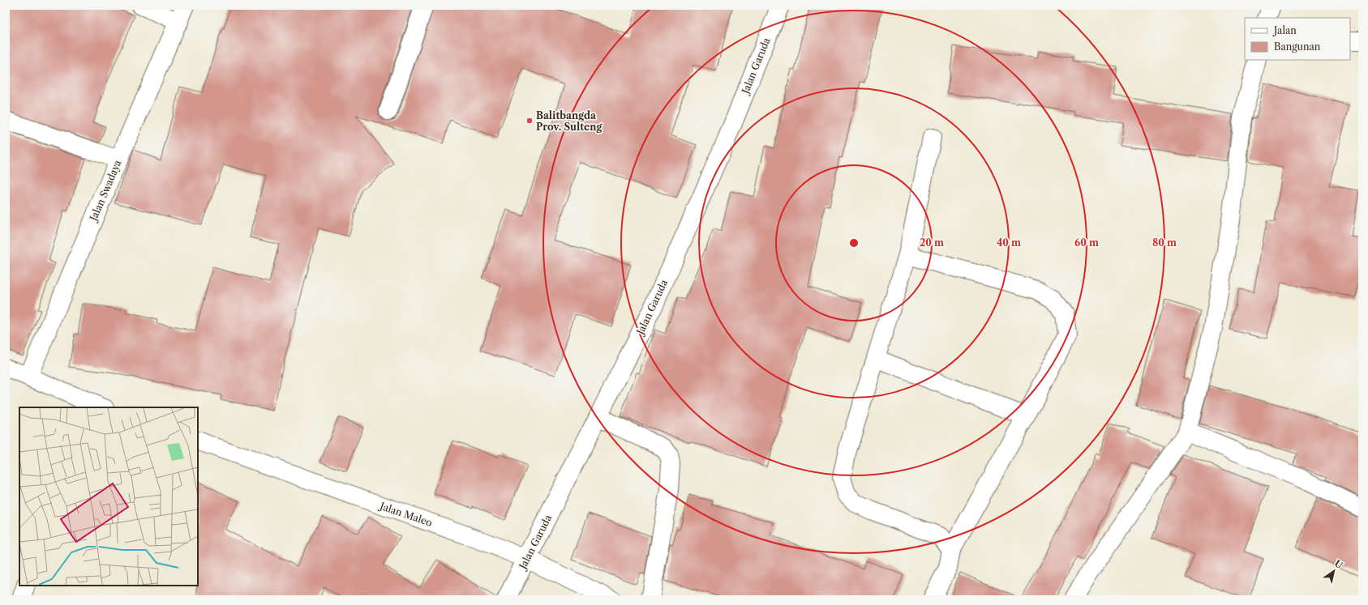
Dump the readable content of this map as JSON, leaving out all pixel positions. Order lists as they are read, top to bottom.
{
  "streets": {
    "street": ["Jalan Garuda", "Jalan Swadaya", "Jalan Maleo"]
  },
  "crossings": [
    ["Jalan Garuda", "Jalan Maleo"]
  ],
  "places": ["Balitbangda Prov. Sulteng"],
  "legend": ["Jalan", "Bangunan"],
  "north": "top right",
  "rings": [
    "20 m",
    "40 m",
    "60 m",
    "80 m"
  ]
}
